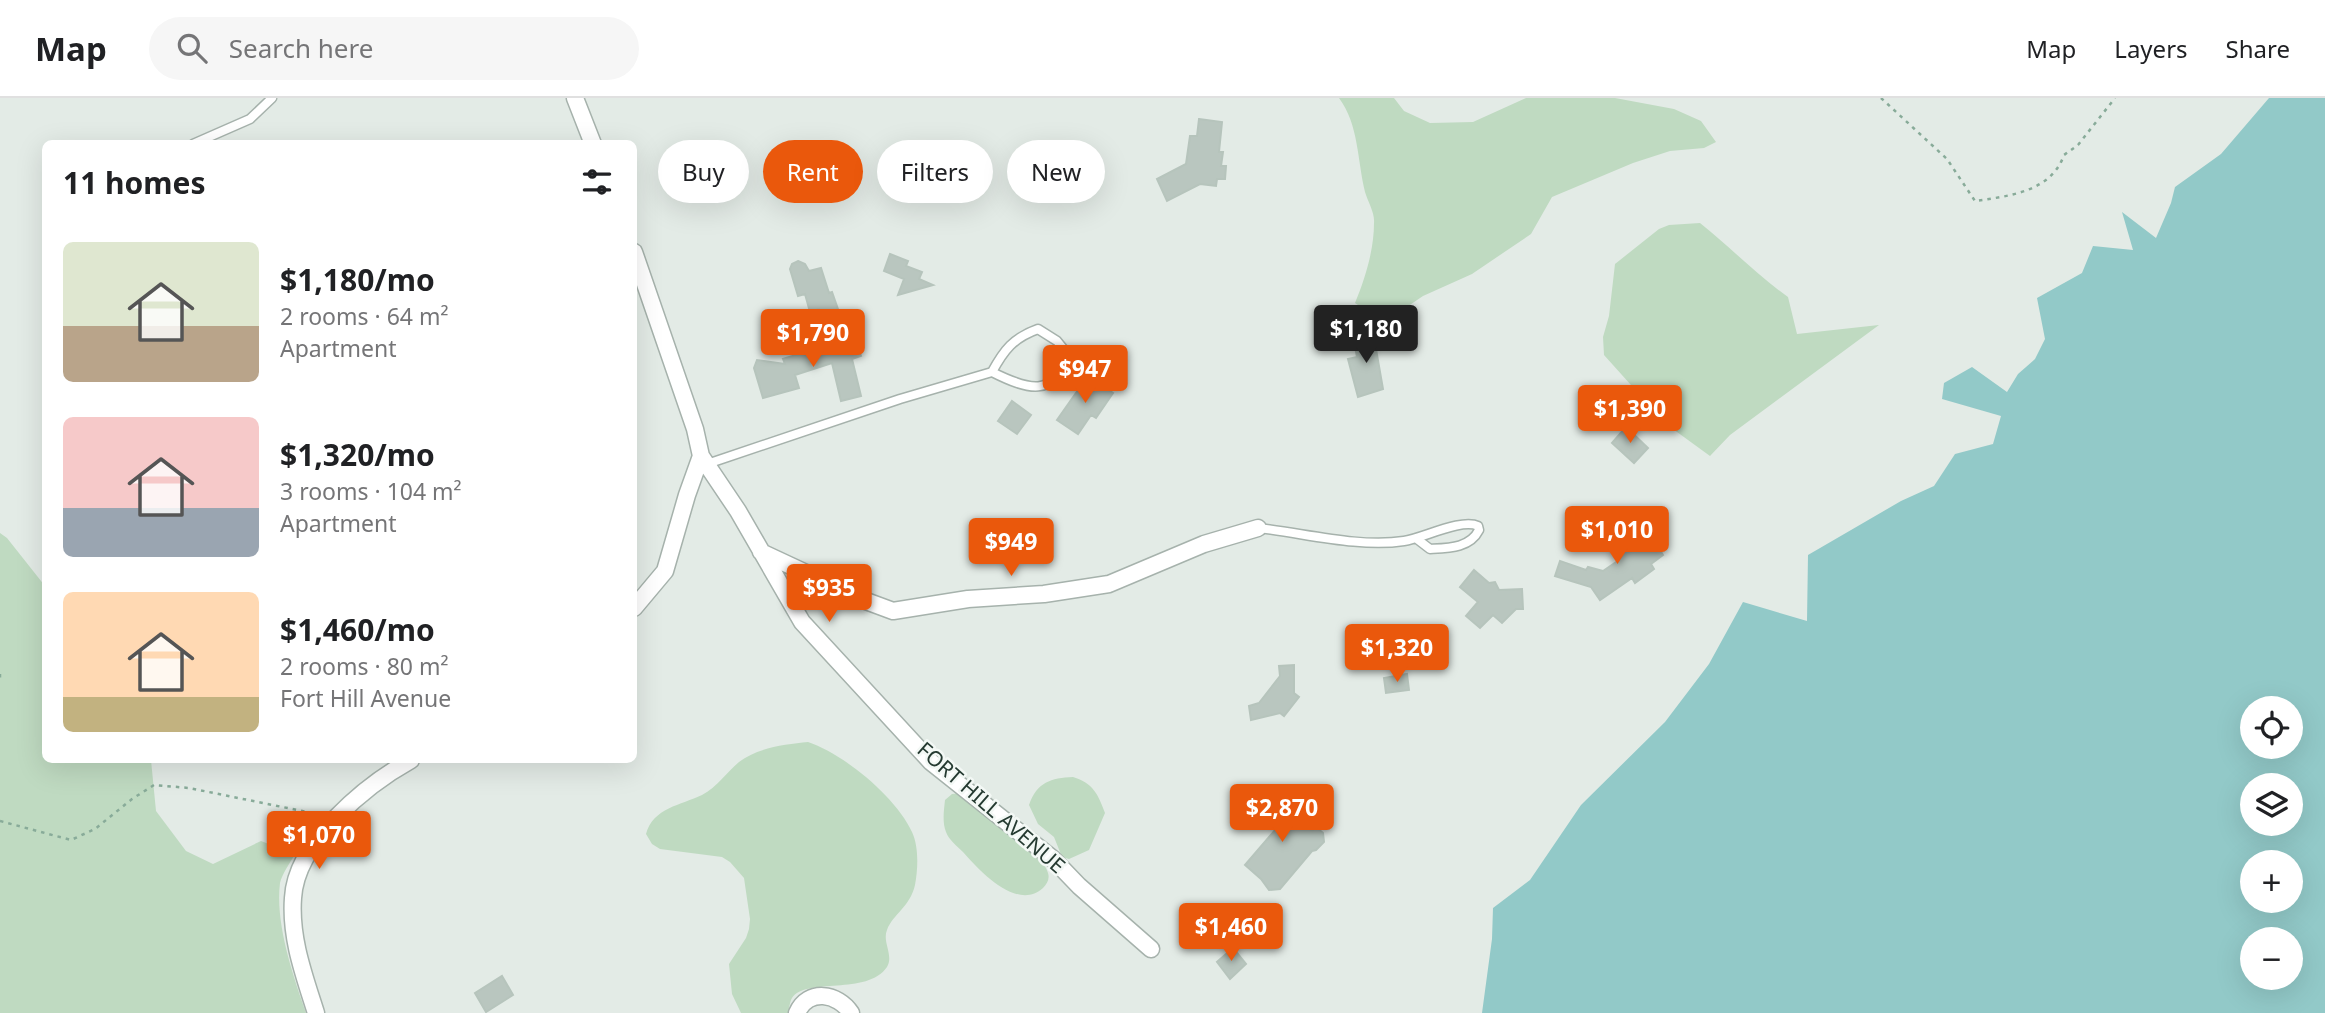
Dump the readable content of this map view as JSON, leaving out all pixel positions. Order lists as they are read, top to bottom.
{
  "streets": {
    "street": ["FORT HILL AVENUE"]
  },
  "page": {
    "header": "Map",
    "search": "Search here",
    "nav": ["Map", "Layers", "Share"],
    "chip": [
      "Buy",
      "Rent",
      "Filters",
      "New"
    ],
    "heading": "11 homes",
    "list": [
      {
        "name": "$1,180/mo",
        "note": "2 rooms · 64 m² · Apartment"
      },
      {
        "name": "$1,320/mo",
        "note": "3 rooms · 104 m² · Apartment"
      },
      {
        "name": "$1,460/mo",
        "note": "2 rooms · 80 m² · Fort Hill Avenue"
      }
    ],
    "price": [
      "$1,180",
      "$1,790",
      "$947",
      "$1,390",
      "$1,010",
      "$949",
      "$935",
      "$1,320",
      "$2,870",
      "$1,070",
      "$1,460"
    ],
    "map_buttons": ["+", "−"]
  }
}
